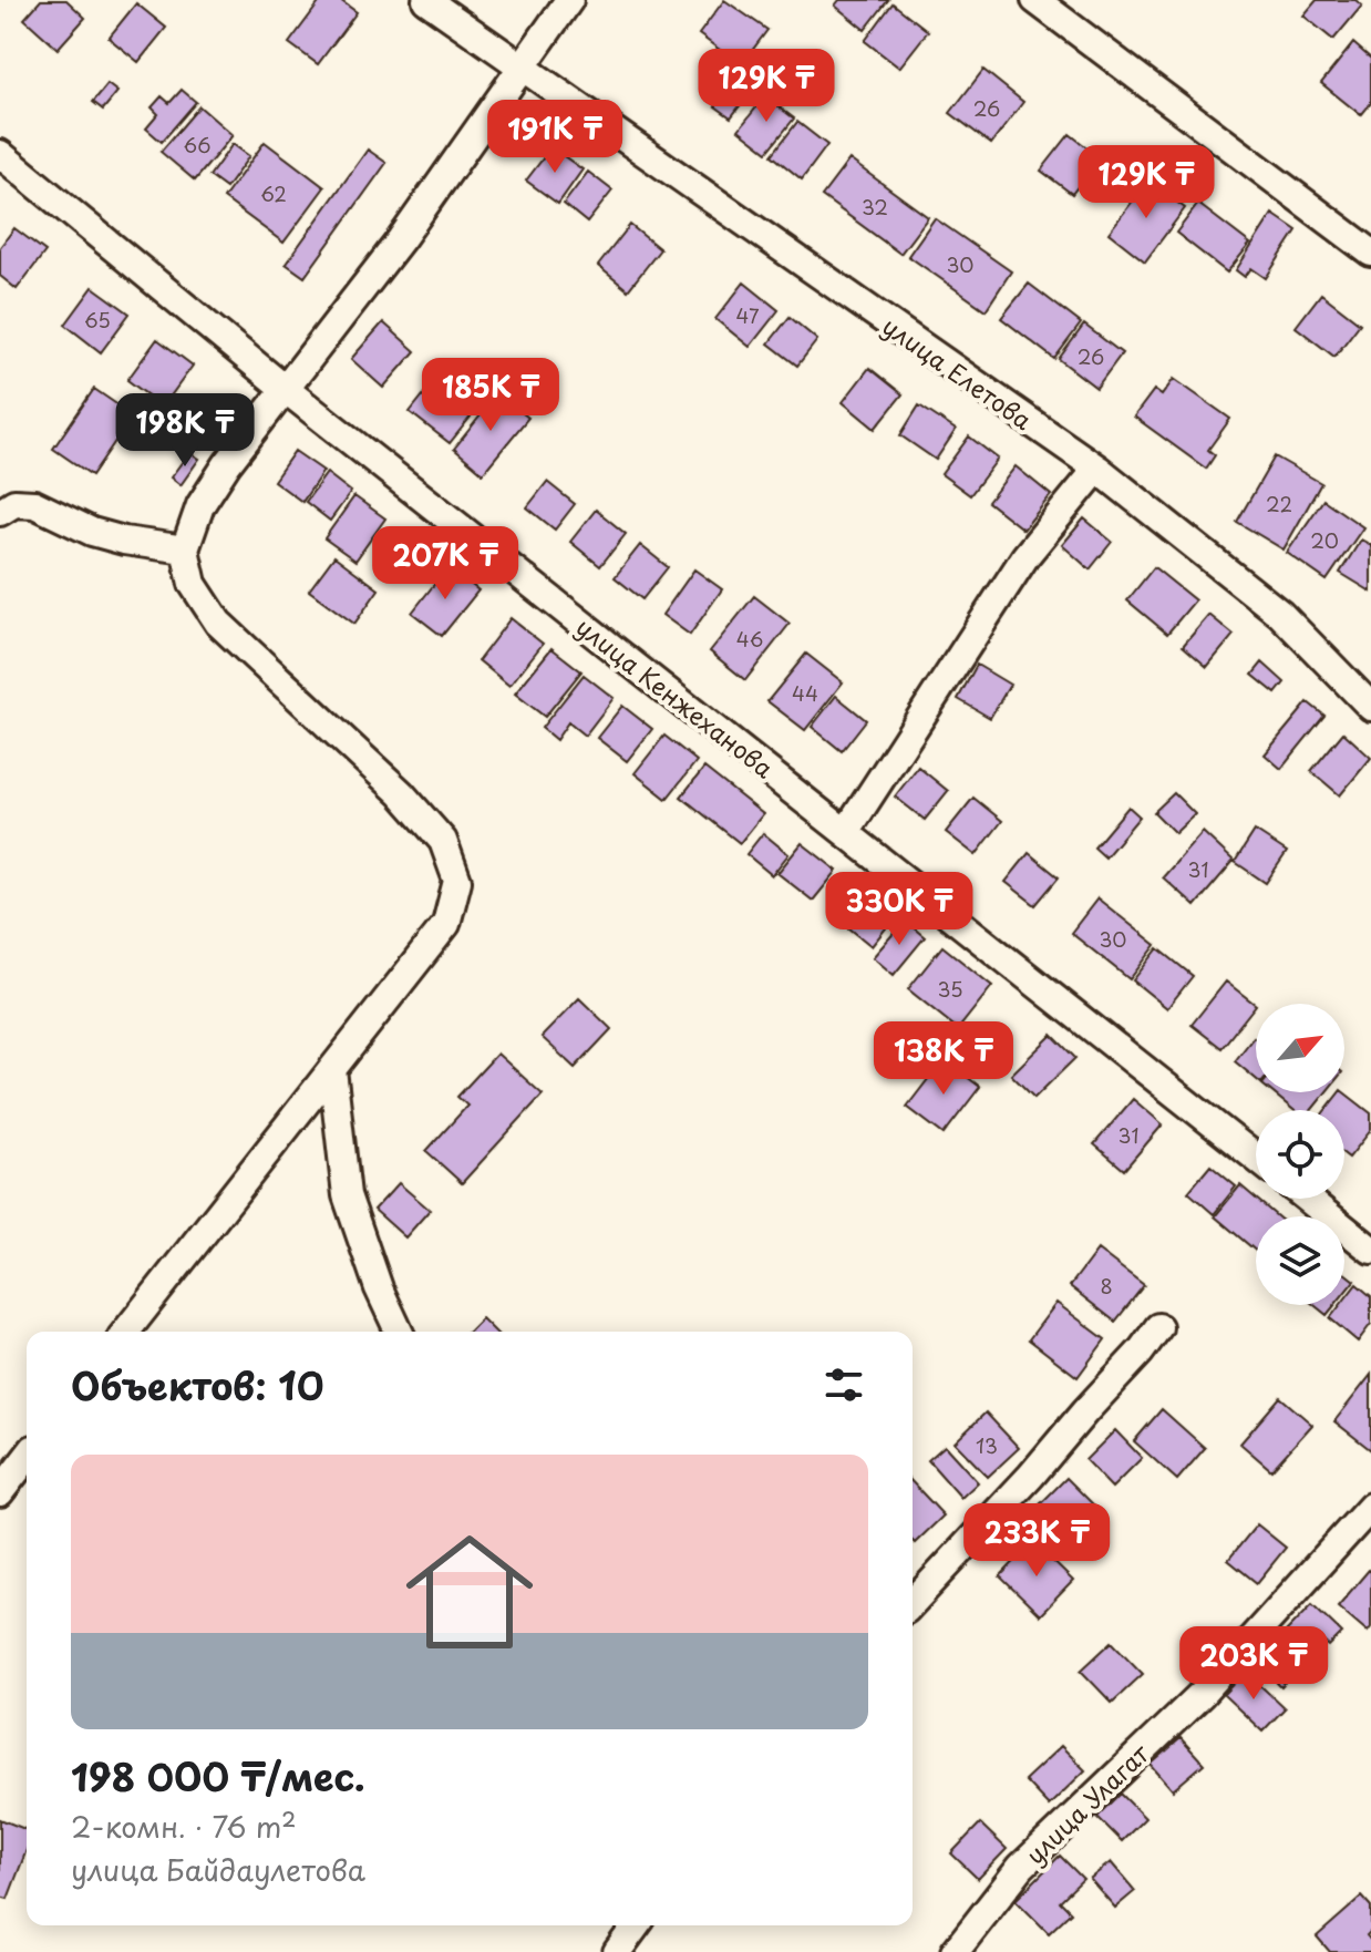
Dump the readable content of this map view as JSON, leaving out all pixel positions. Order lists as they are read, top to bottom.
{
  "streets": {
    "street": ["улица Елетова", "улица Кенжеханова", "улица Улагат"]
  },
  "house_numbers": [
    "26",
    "66",
    "62",
    "32",
    "30",
    "47",
    "65",
    "26",
    "22",
    "20",
    "46",
    "44",
    "31",
    "30",
    "35",
    "31",
    "8",
    "13"
  ],
  "north": "top right",
  "page": {
    "price": [
      "129K ₸",
      "191K ₸",
      "129K ₸",
      "185K ₸",
      "198K ₸",
      "207K ₸",
      "330K ₸",
      "138K ₸",
      "233K ₸",
      "203K ₸"
    ],
    "heading": "Объектов: 10",
    "list": [
      {
        "name": "198 000 ₸/мес.",
        "note": "2-комн. · 76 m² · улица Байдаулетова"
      }
    ]
  }
}
